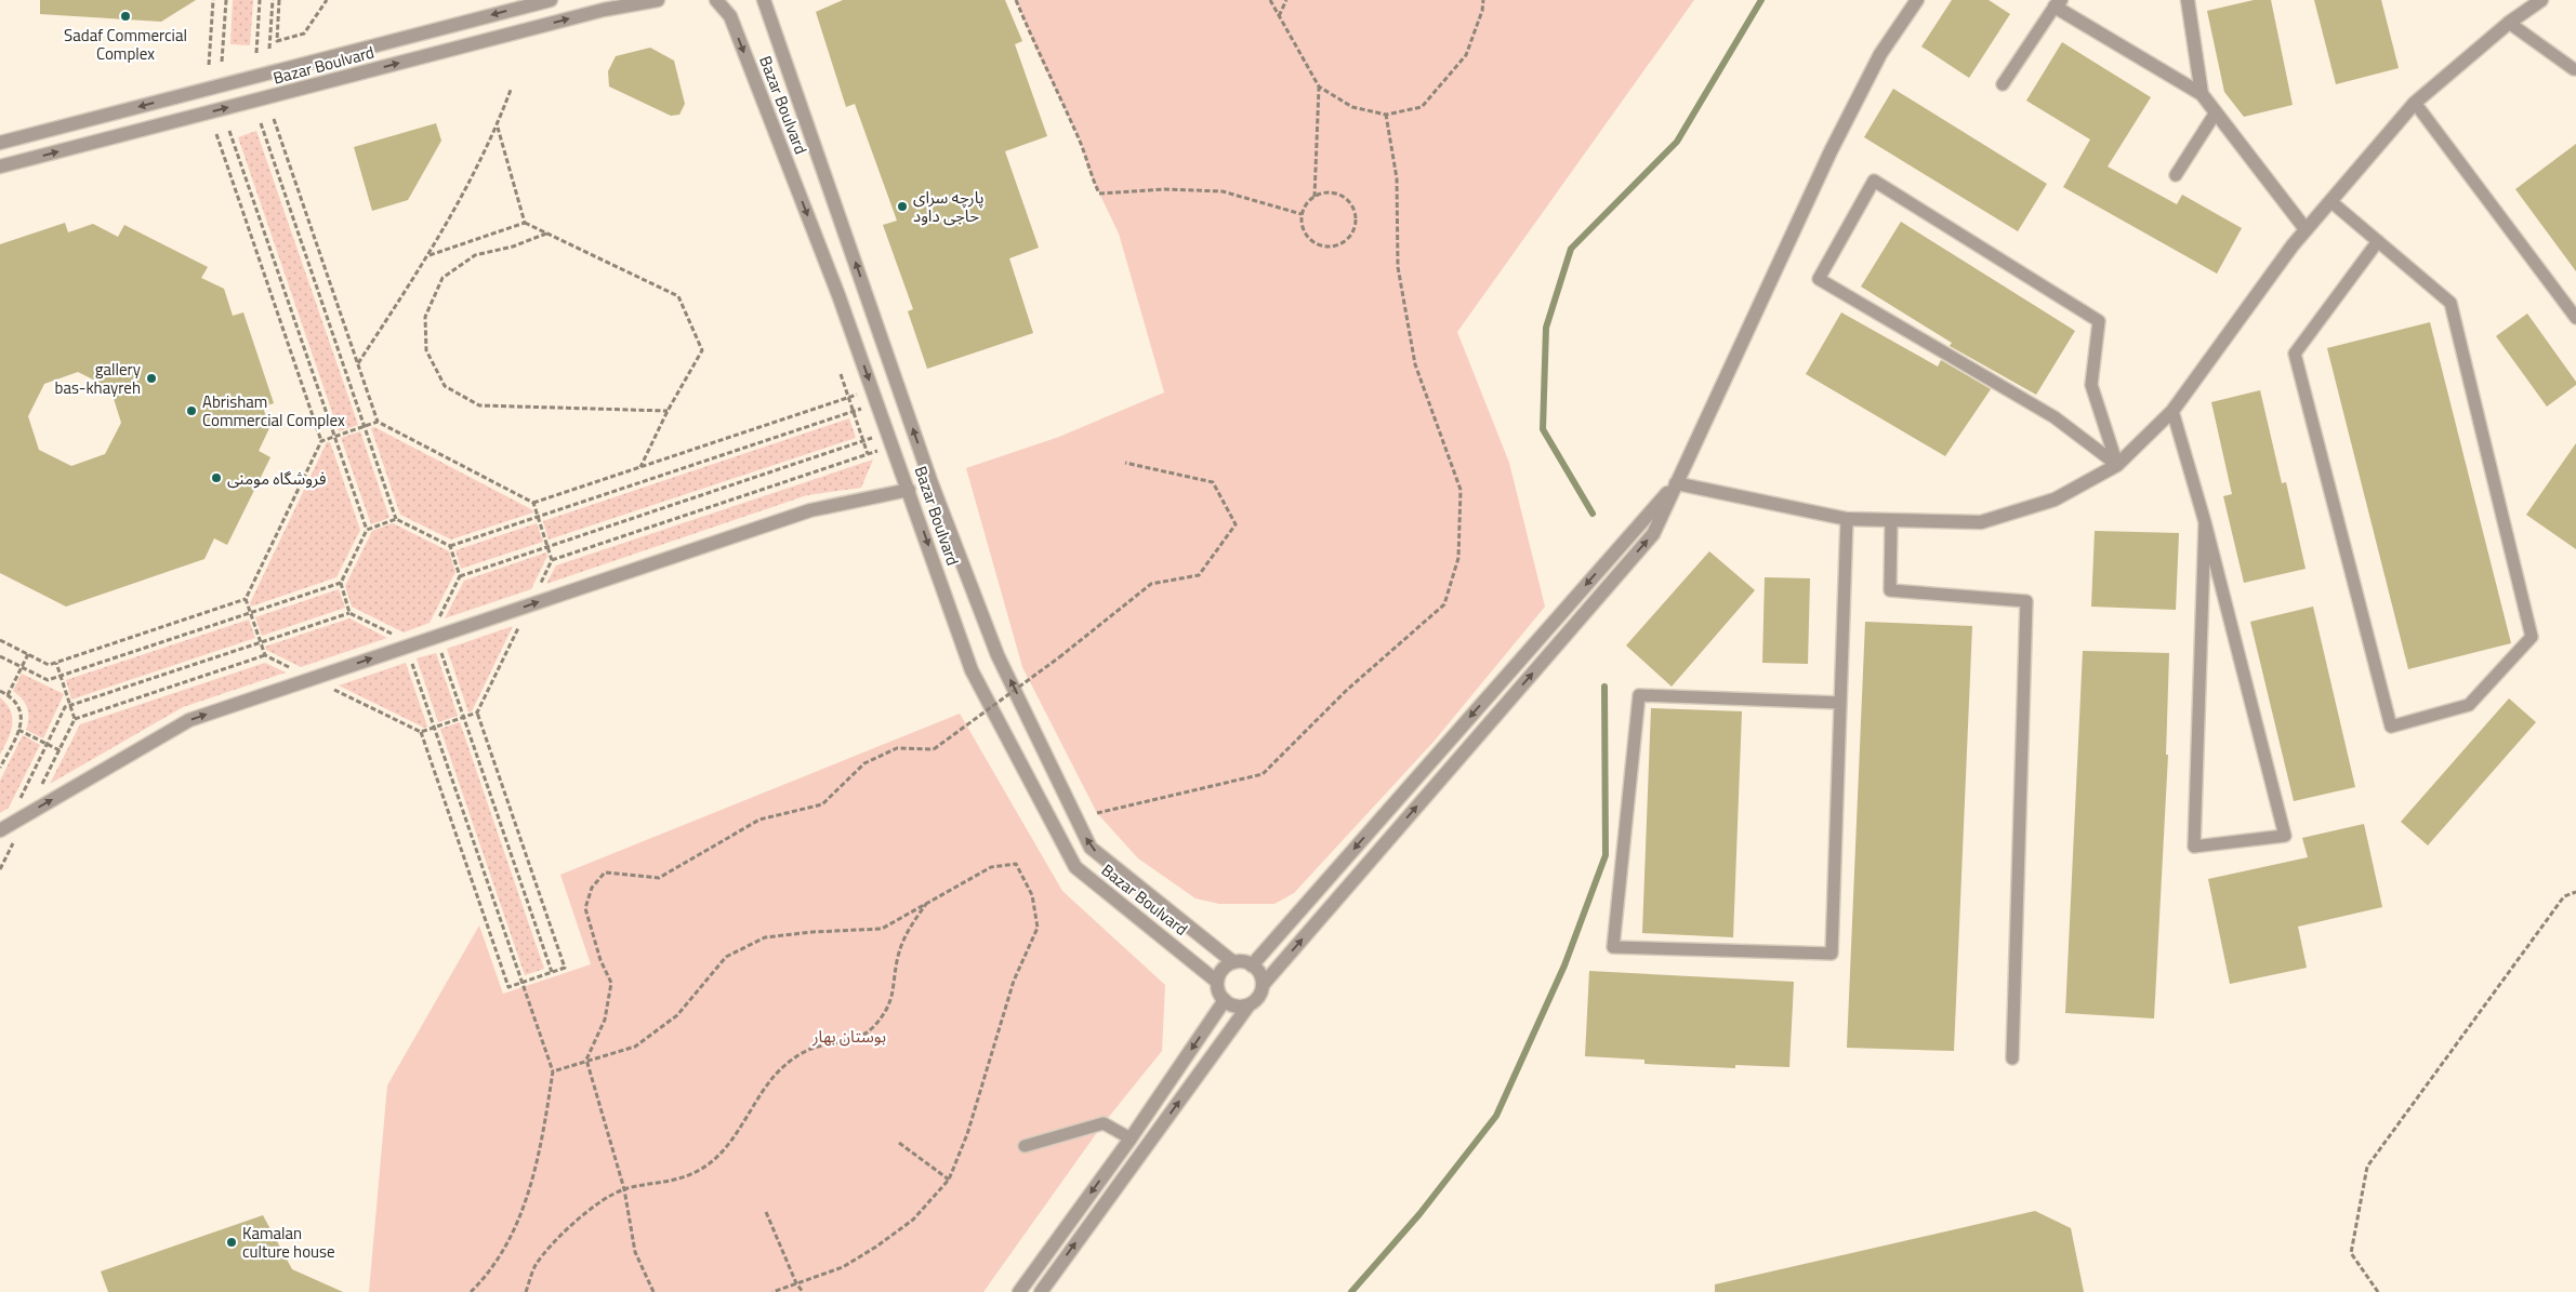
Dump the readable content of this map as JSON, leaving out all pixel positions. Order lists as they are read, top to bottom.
{
  "streets": {
    "street": ["Bazar Boulvard"]
  },
  "parks": ["بوستان بهار"],
  "places": [
    "Sadaf Commercial Complex",
    "پارچه سرای حاجی داود",
    "gallery bas-khayreh",
    "Abrisham Commercial Complex",
    "فروشگاه مومنی",
    "Kamalan culture house"
  ]
}
